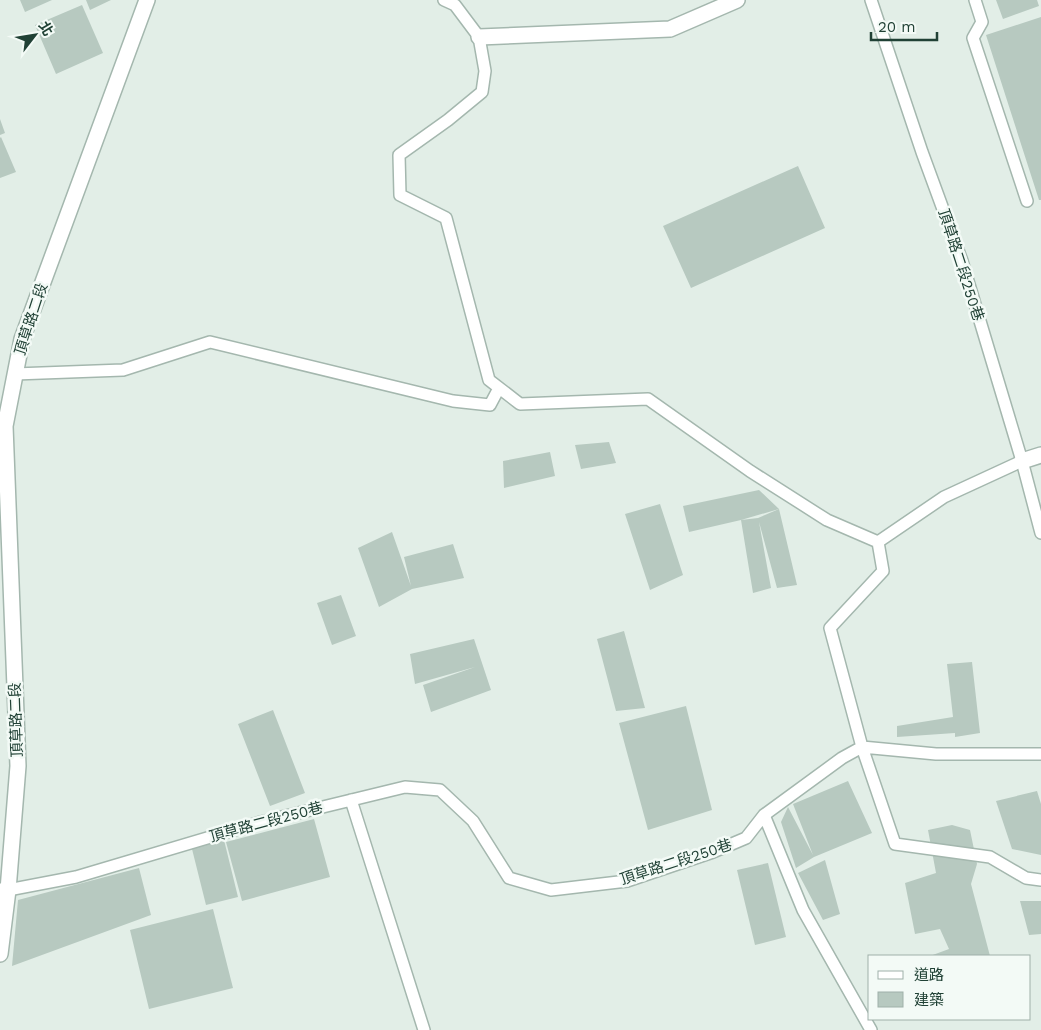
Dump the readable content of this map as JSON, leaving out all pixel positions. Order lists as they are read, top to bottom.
{
  "streets": {
    "street": ["頂草路二段"],
    "lane": ["頂草路二段250巷"]
  },
  "crossings": [
    ["頂草路二段250巷", "頂草路二段"]
  ],
  "legend": ["道路", "建築"],
  "scale_bar": "20 m",
  "north": "top right"
}
